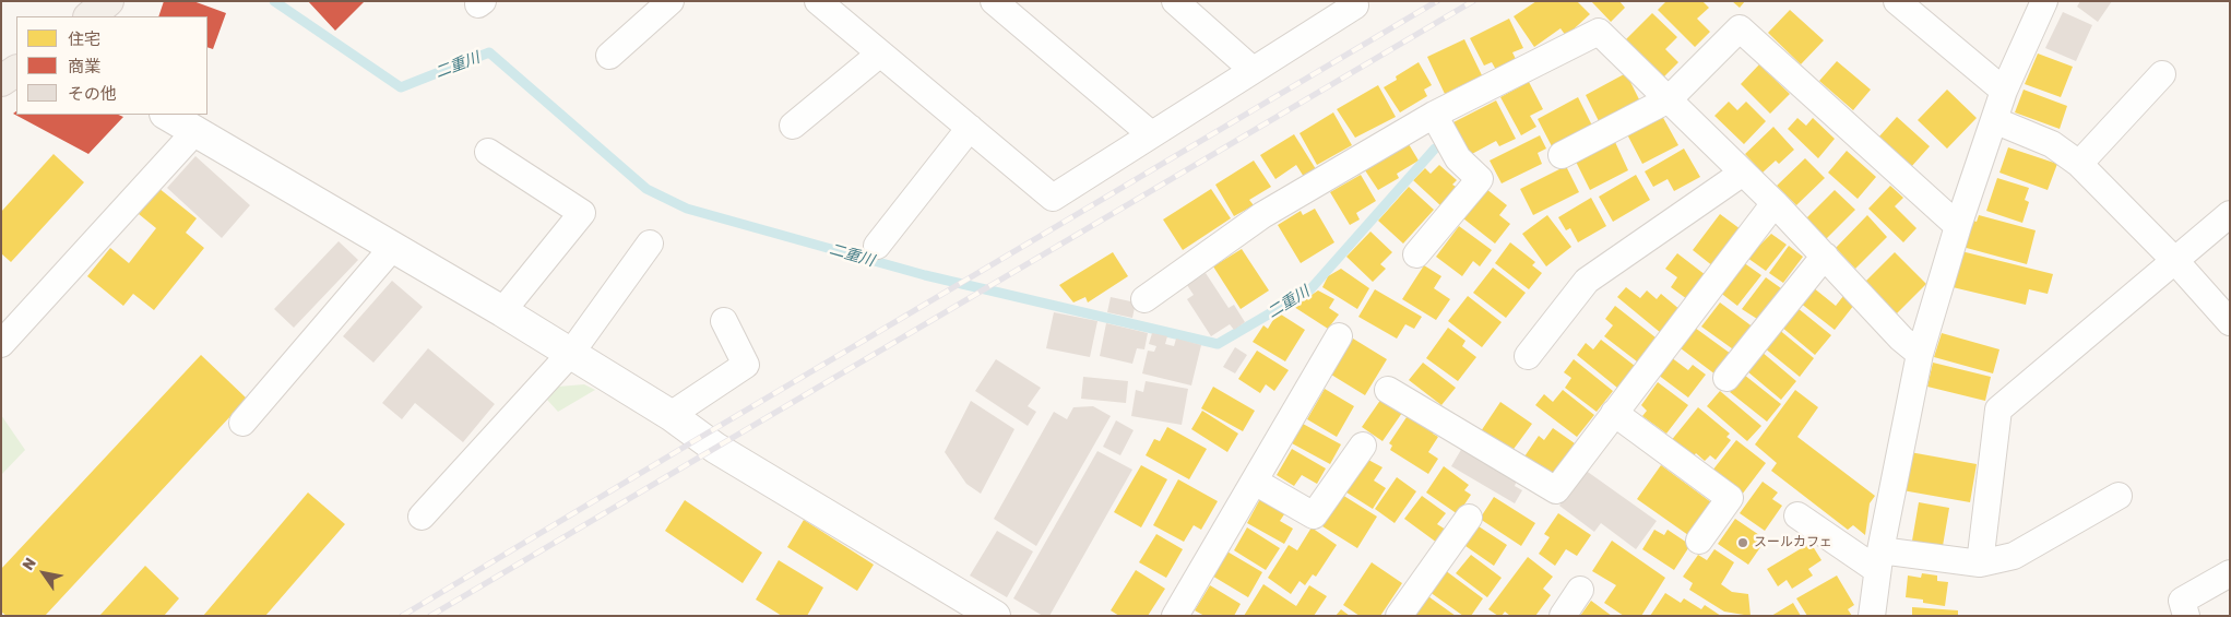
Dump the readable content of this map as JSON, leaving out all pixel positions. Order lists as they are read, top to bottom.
{
  "water": ["二重川"],
  "places": ["スールカフェ"],
  "legend": ["住宅", "商業", "その他"],
  "north": "top left"
}
